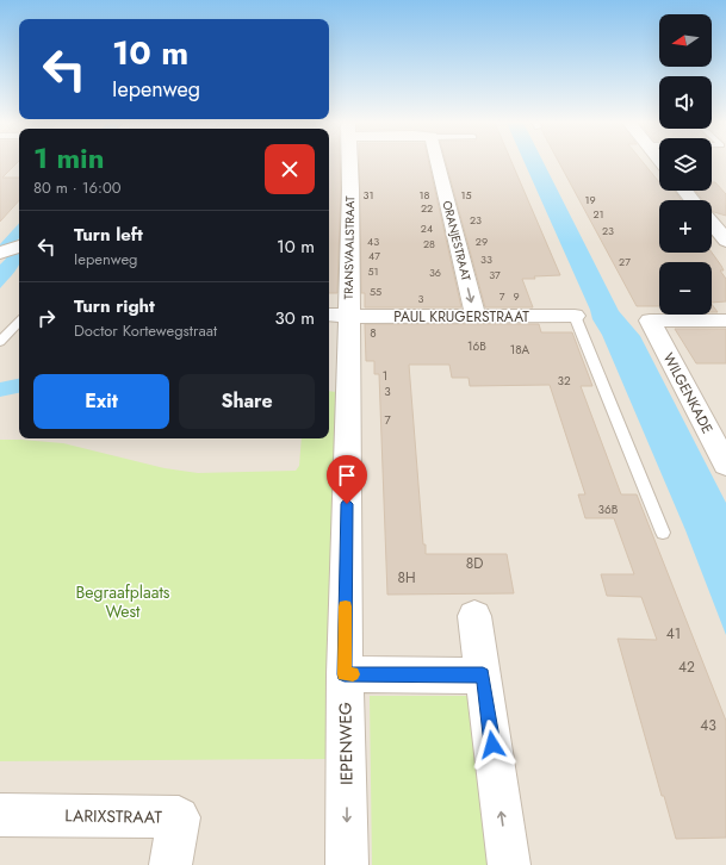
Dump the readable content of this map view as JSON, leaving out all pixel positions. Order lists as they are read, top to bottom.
{
  "streets": {
    "street": [
      "ORANJESTRAAT",
      "TRANSVAALSTRAAT",
      "PAUL KRUGERSTRAAT",
      "WILGENKADE",
      "IEPENWEG",
      "LARIXSTRAAT"
    ]
  },
  "crossings": [
    ["ORANJESTRAAT", "PAUL KRUGERSTRAAT"],
    ["TRANSVAALSTRAAT", "PAUL KRUGERSTRAAT"],
    ["TRANSVAALSTRAAT", "IEPENWEG"]
  ],
  "one_way": ["ORANJESTRAAT"],
  "parks": ["Begraafplaats West"],
  "house_numbers": [
    "31",
    "18",
    "15",
    "19",
    "22",
    "21",
    "23",
    "24",
    "23",
    "43",
    "29",
    "28",
    "47",
    "33",
    "27",
    "51",
    "36",
    "37",
    "55",
    "7",
    "9",
    "3",
    "8",
    "16B",
    "18A",
    "1",
    "32",
    "3",
    "7",
    "36B",
    "8D",
    "8H",
    "41",
    "42",
    "43"
  ],
  "north": "left",
  "page": {
    "map_buttons": ["+", "−"],
    "turn": ["10 m", "Iepenweg"],
    "heading": ["1 min", "80 m · 16:00"],
    "list": [
      {
        "name": "Turn left",
        "note": "Iepenweg",
        "value": "10 m"
      },
      {
        "name": "Turn right",
        "note": "Doctor Kortewegstraat",
        "value": "30 m"
      }
    ],
    "buttons": ["Exit", "Share"]
  }
}
